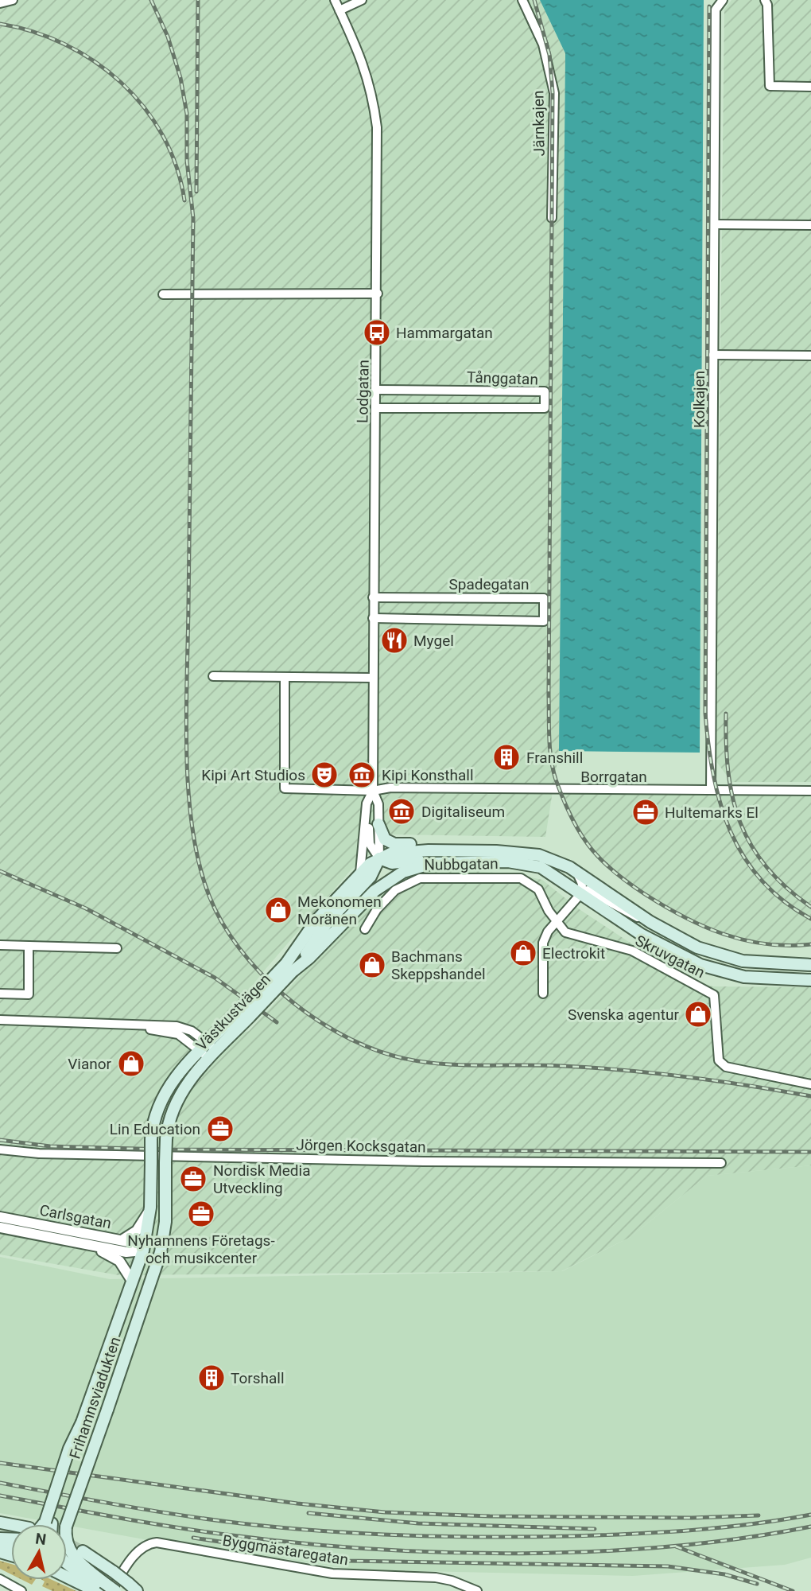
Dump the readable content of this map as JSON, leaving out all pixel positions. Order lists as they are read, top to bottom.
{
  "streets": {
    "main road": ["Västkustvägen", "Frihamnsviadukten"],
    "street": [
      "Järnkajen",
      "Tånggatan",
      "Lodgatan",
      "Kolkajen",
      "Spadegatan",
      "Borrgatan",
      "Nubbgatan",
      "Skruvgatan",
      "Jörgen Kocksgatan",
      "Carlsgatan",
      "Byggmästaregatan"
    ]
  },
  "crossings": [
    ["Tånggatan", "Lodgatan"],
    ["Lodgatan", "Spadegatan"],
    ["Lodgatan", "Borrgatan"],
    ["Lodgatan", "Västkustvägen"],
    ["Kolkajen", "Borrgatan"],
    ["Nubbgatan", "Skruvgatan"],
    ["Västkustvägen", "Frihamnsviadukten"],
    ["Carlsgatan", "Frihamnsviadukten"]
  ],
  "places": {
    "bus stop": ["Hammargatan"],
    "restaurant": ["Mygel"],
    "building": ["Franshill", "Torshall"],
    "theatre": ["Kipi Art Studios"],
    "museum": ["Kipi Konsthall", "Digitaliseum"],
    "office": [
      "Hultemarks El",
      "Lin Education",
      "Nordisk Media Utveckling",
      "Nyhamnens Företags- och musikcenter"
    ],
    "shop": [
      "Mekonomen Moränen",
      "Electrokit",
      "Bachmans Skeppshandel",
      "Svenska agentur",
      "Vianor"
    ]
  },
  "north": "top"
}
